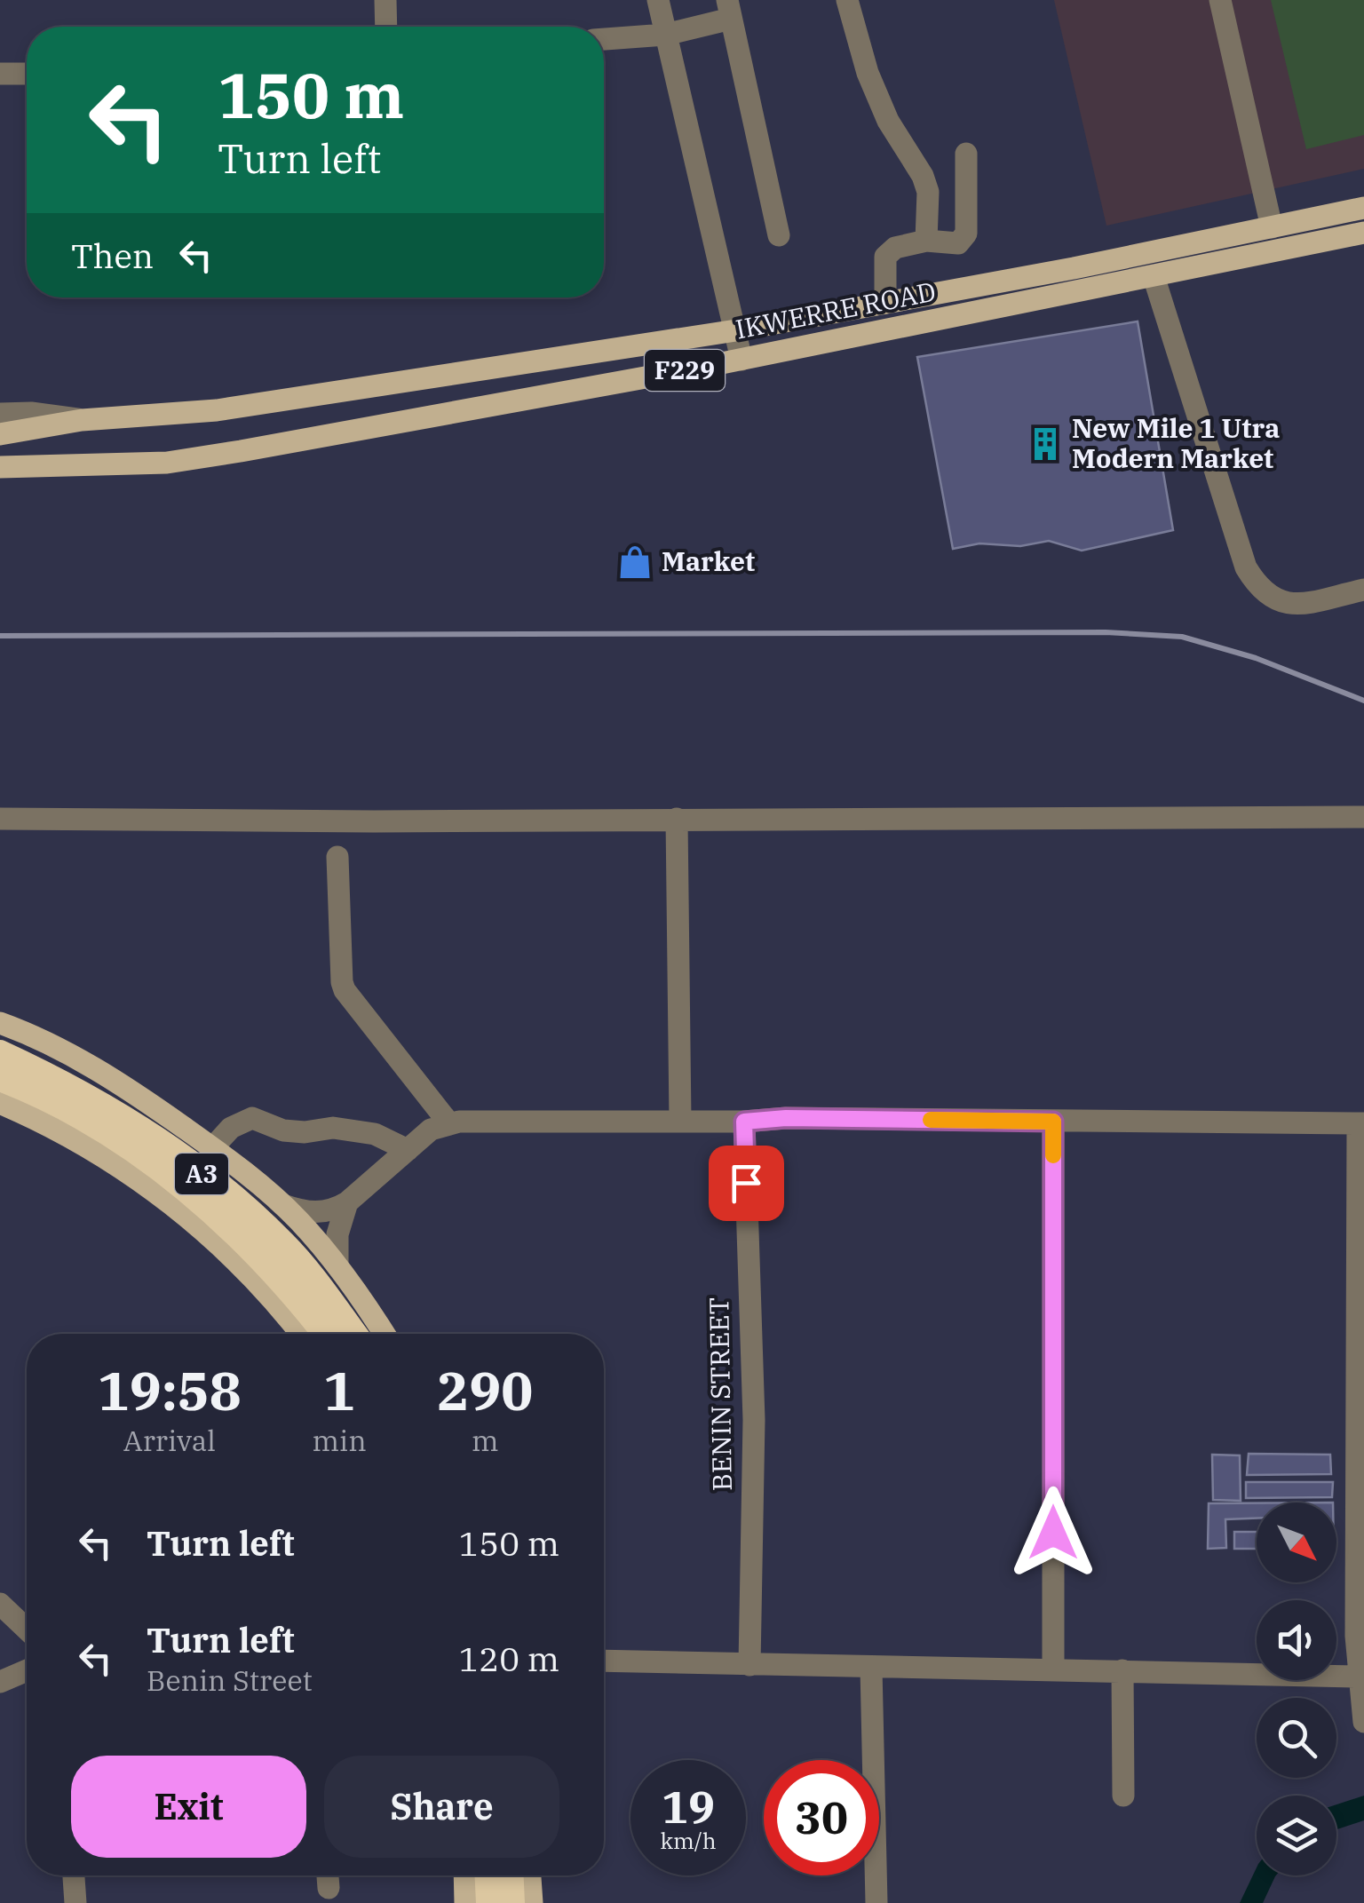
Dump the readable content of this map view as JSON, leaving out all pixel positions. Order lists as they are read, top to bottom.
{
  "streets": {
    "highway": ["A3"],
    "main road": ["IKWERRE ROAD", "F229"],
    "street": ["BENIN STREET"]
  },
  "crossings": [
    ["IKWERRE ROAD", "F229"]
  ],
  "places": {
    "building": ["New Mile 1 Utra Modern Market"],
    "shop": ["Market"]
  },
  "north": "bottom right",
  "page": {
    "turn": ["150 m", "Turn left"],
    "then": "Then",
    "eta": [
      "19:58",
      "Arrival",
      "1",
      "min",
      "290",
      "m"
    ],
    "list": [
      {
        "name": "Turn left",
        "value": "150 m"
      },
      {
        "name": "Turn left",
        "note": "Benin Street",
        "value": "120 m"
      }
    ],
    "buttons": ["Exit", "Share"],
    "speed": "19 km/h",
    "limit": "30"
  }
}
